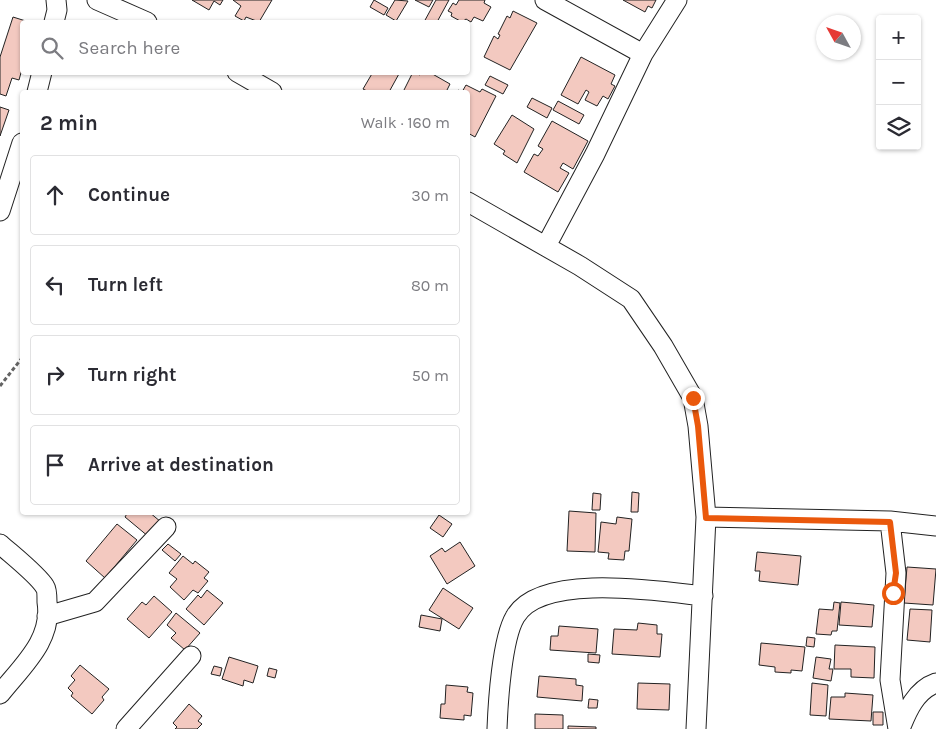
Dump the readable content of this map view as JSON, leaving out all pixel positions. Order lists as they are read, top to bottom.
{
  "north": "top left",
  "page": {
    "map_buttons": ["+", "−"],
    "search": "Search here",
    "heading": ["2 min", "Walk · 160 m"],
    "list": [
      ["Continue", "30 m"],
      ["Turn left", "80 m"],
      ["Turn right", "50 m"],
      "Arrive at destination"
    ]
  }
}
